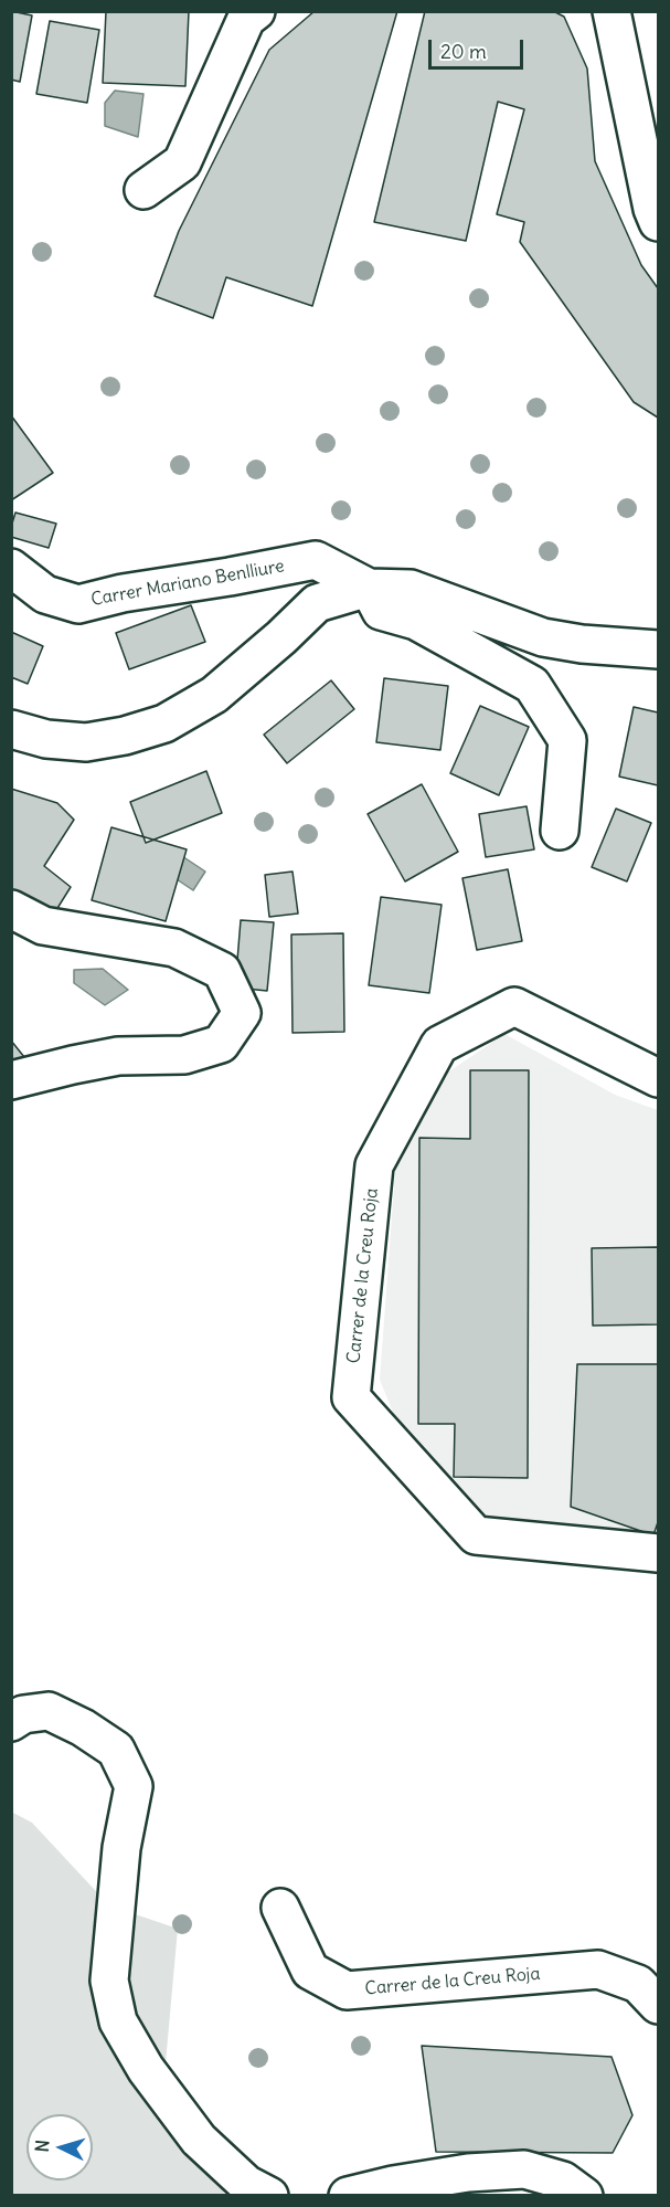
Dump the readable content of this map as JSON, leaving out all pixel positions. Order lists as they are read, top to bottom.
{
  "streets": {
    "street": ["Carrer Mariano Benlliure", "Carrer de la Creu Roja"]
  },
  "scale_bar": "20 m",
  "north": "left"
}
